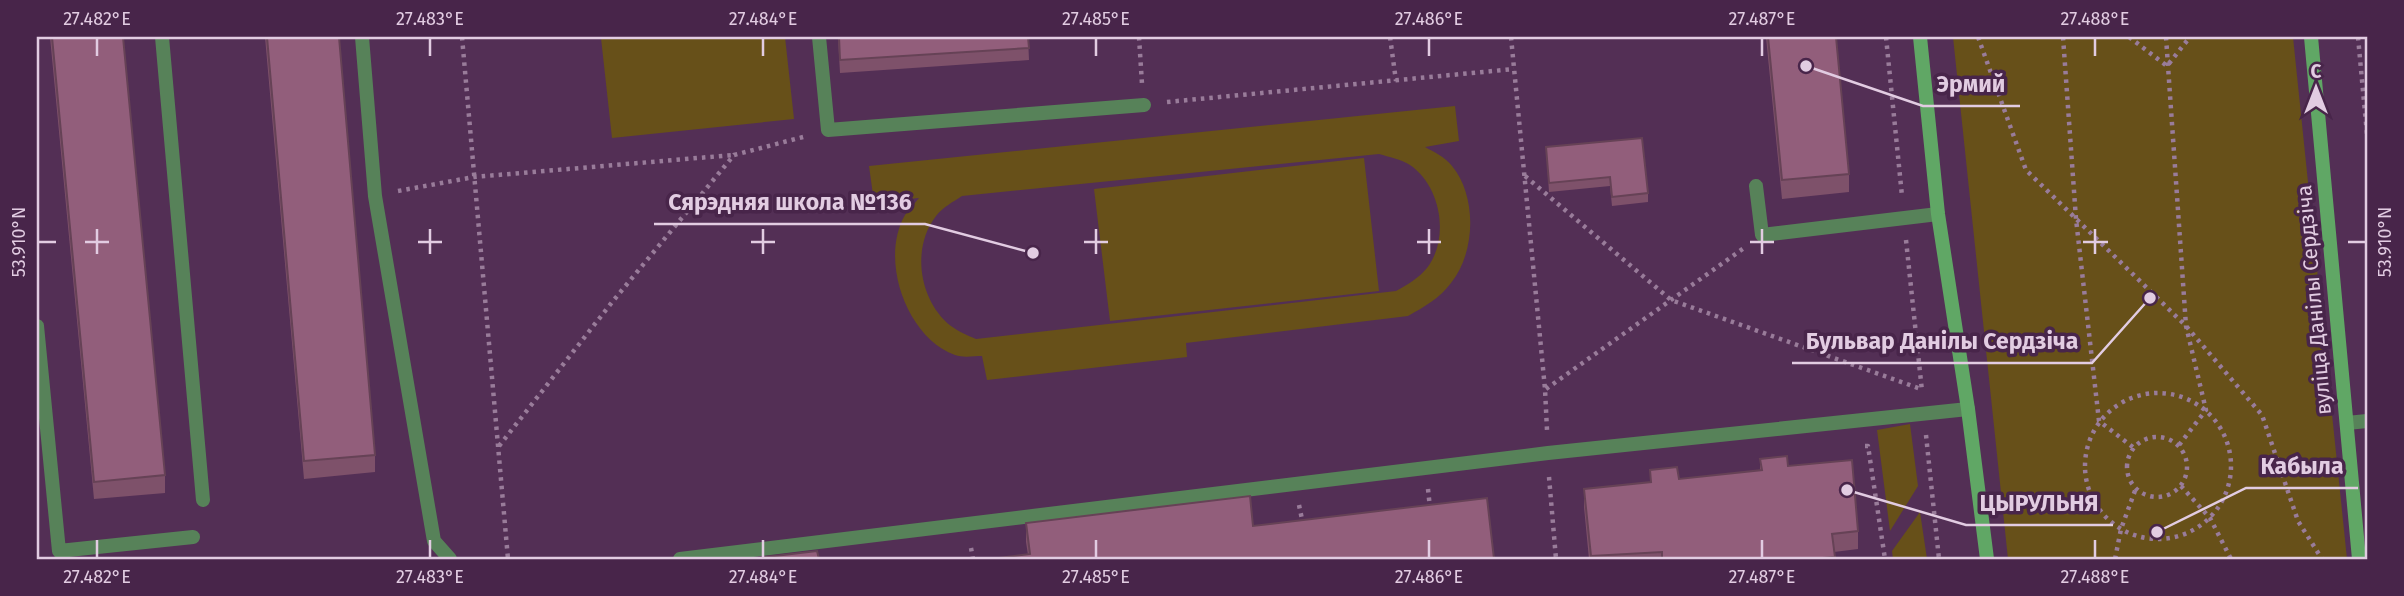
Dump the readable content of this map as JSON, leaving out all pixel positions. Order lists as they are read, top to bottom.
{
  "streets": {
    "street": ["вуліца Данілы Сердзіча"]
  },
  "places": [
    "Эрмий",
    "Сярэдняя школа №136",
    "Бульвар Данілы Сердзіча",
    "ЦЫРУЛЬНЯ",
    "Кабыла"
  ],
  "north": "top",
  "coordinates": [
    "27.482°E",
    "27.483°E",
    "27.484°E",
    "27.485°E",
    "27.486°E",
    "27.487°E",
    "27.488°E",
    "53.910°N"
  ]
}
